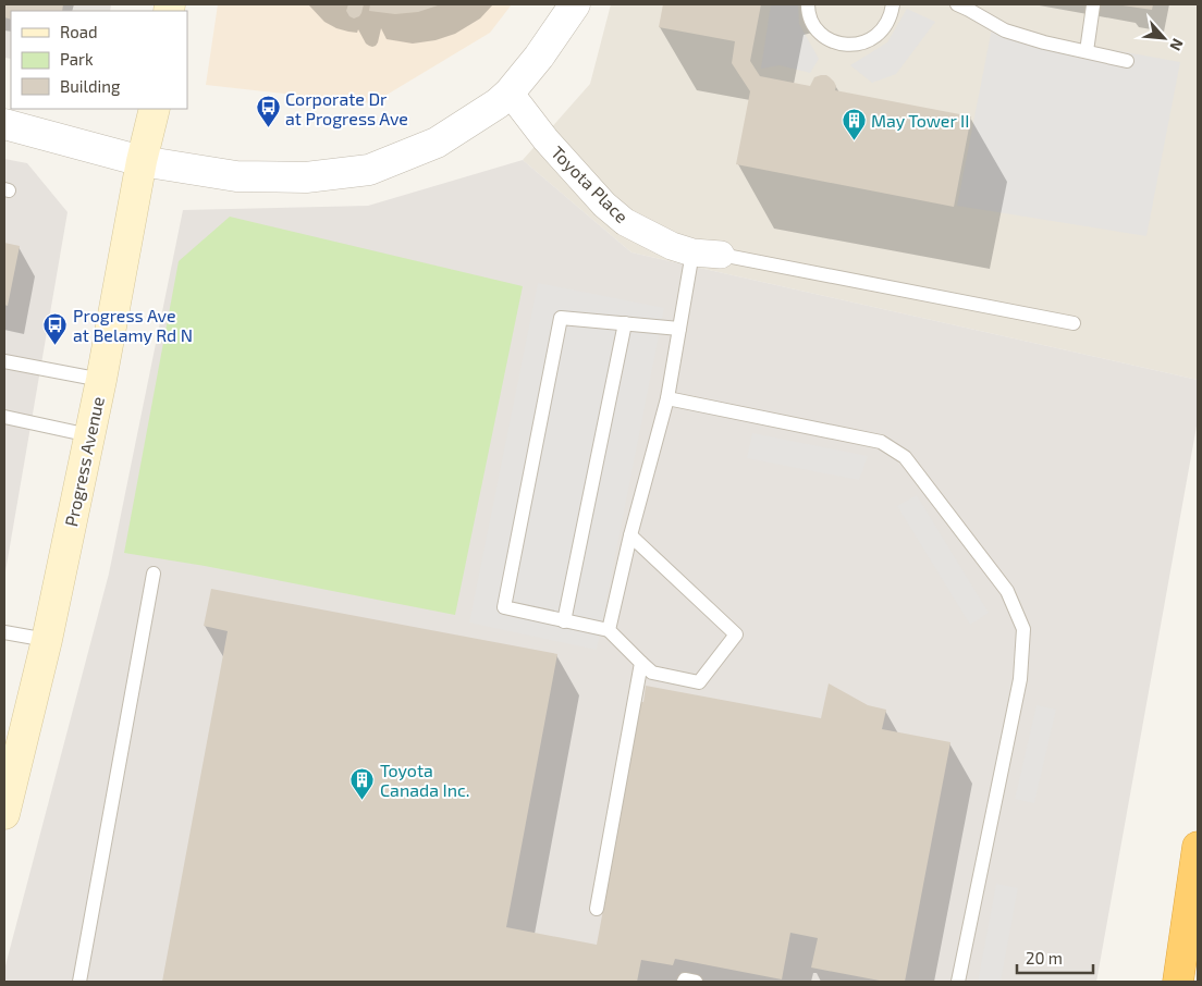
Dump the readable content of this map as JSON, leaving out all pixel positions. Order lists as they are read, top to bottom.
{
  "streets": {
    "main road": ["Progress Avenue"],
    "street": ["Toyota Place"]
  },
  "places": {
    "bus stop": ["Corporate Dr at Progress Ave", "Progress Ave at Belamy Rd N"],
    "building": ["May Tower II", "Toyota Canada Inc."]
  },
  "legend": ["Road", "Park", "Building"],
  "scale_bar": "20 m",
  "north": "bottom right"
}
